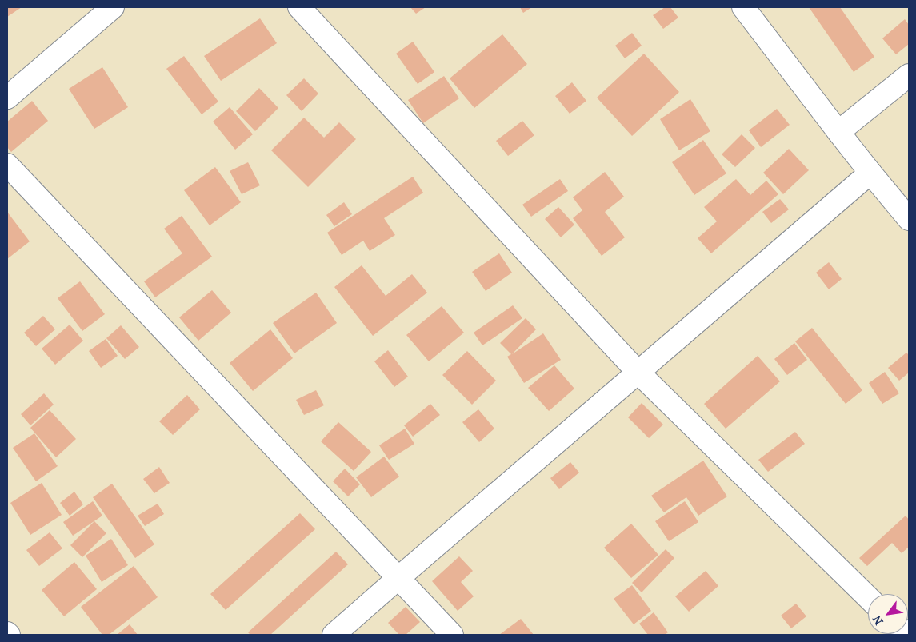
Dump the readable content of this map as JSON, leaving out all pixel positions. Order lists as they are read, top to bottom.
{
  "north": "bottom left"
}
